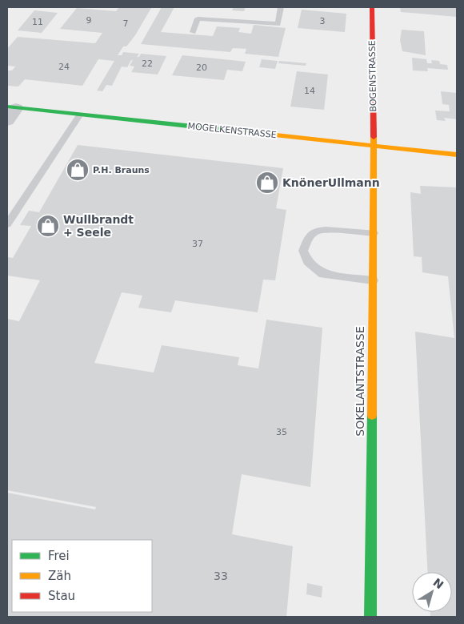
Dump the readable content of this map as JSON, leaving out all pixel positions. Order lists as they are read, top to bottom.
{
  "streets": {
    "street": ["BOGENSTRASSE", "MOGELKENSTRASSE", "SOKELANTSTRASSE"]
  },
  "crossings": [
    ["BOGENSTRASSE", "MOGELKENSTRASSE"],
    ["BOGENSTRASSE", "SOKELANTSTRASSE"],
    ["MOGELKENSTRASSE", "SOKELANTSTRASSE"]
  ],
  "places": {
    "shop": ["P.H. Brauns", "KnönerUllmann", "Wullbrandt + Seele"]
  },
  "house_numbers": [
    "9",
    "3",
    "11",
    "7",
    "22",
    "24",
    "20",
    "14",
    "37",
    "35",
    "33"
  ],
  "legend": ["Frei", "Zäh", "Stau"],
  "north": "top right"
}
